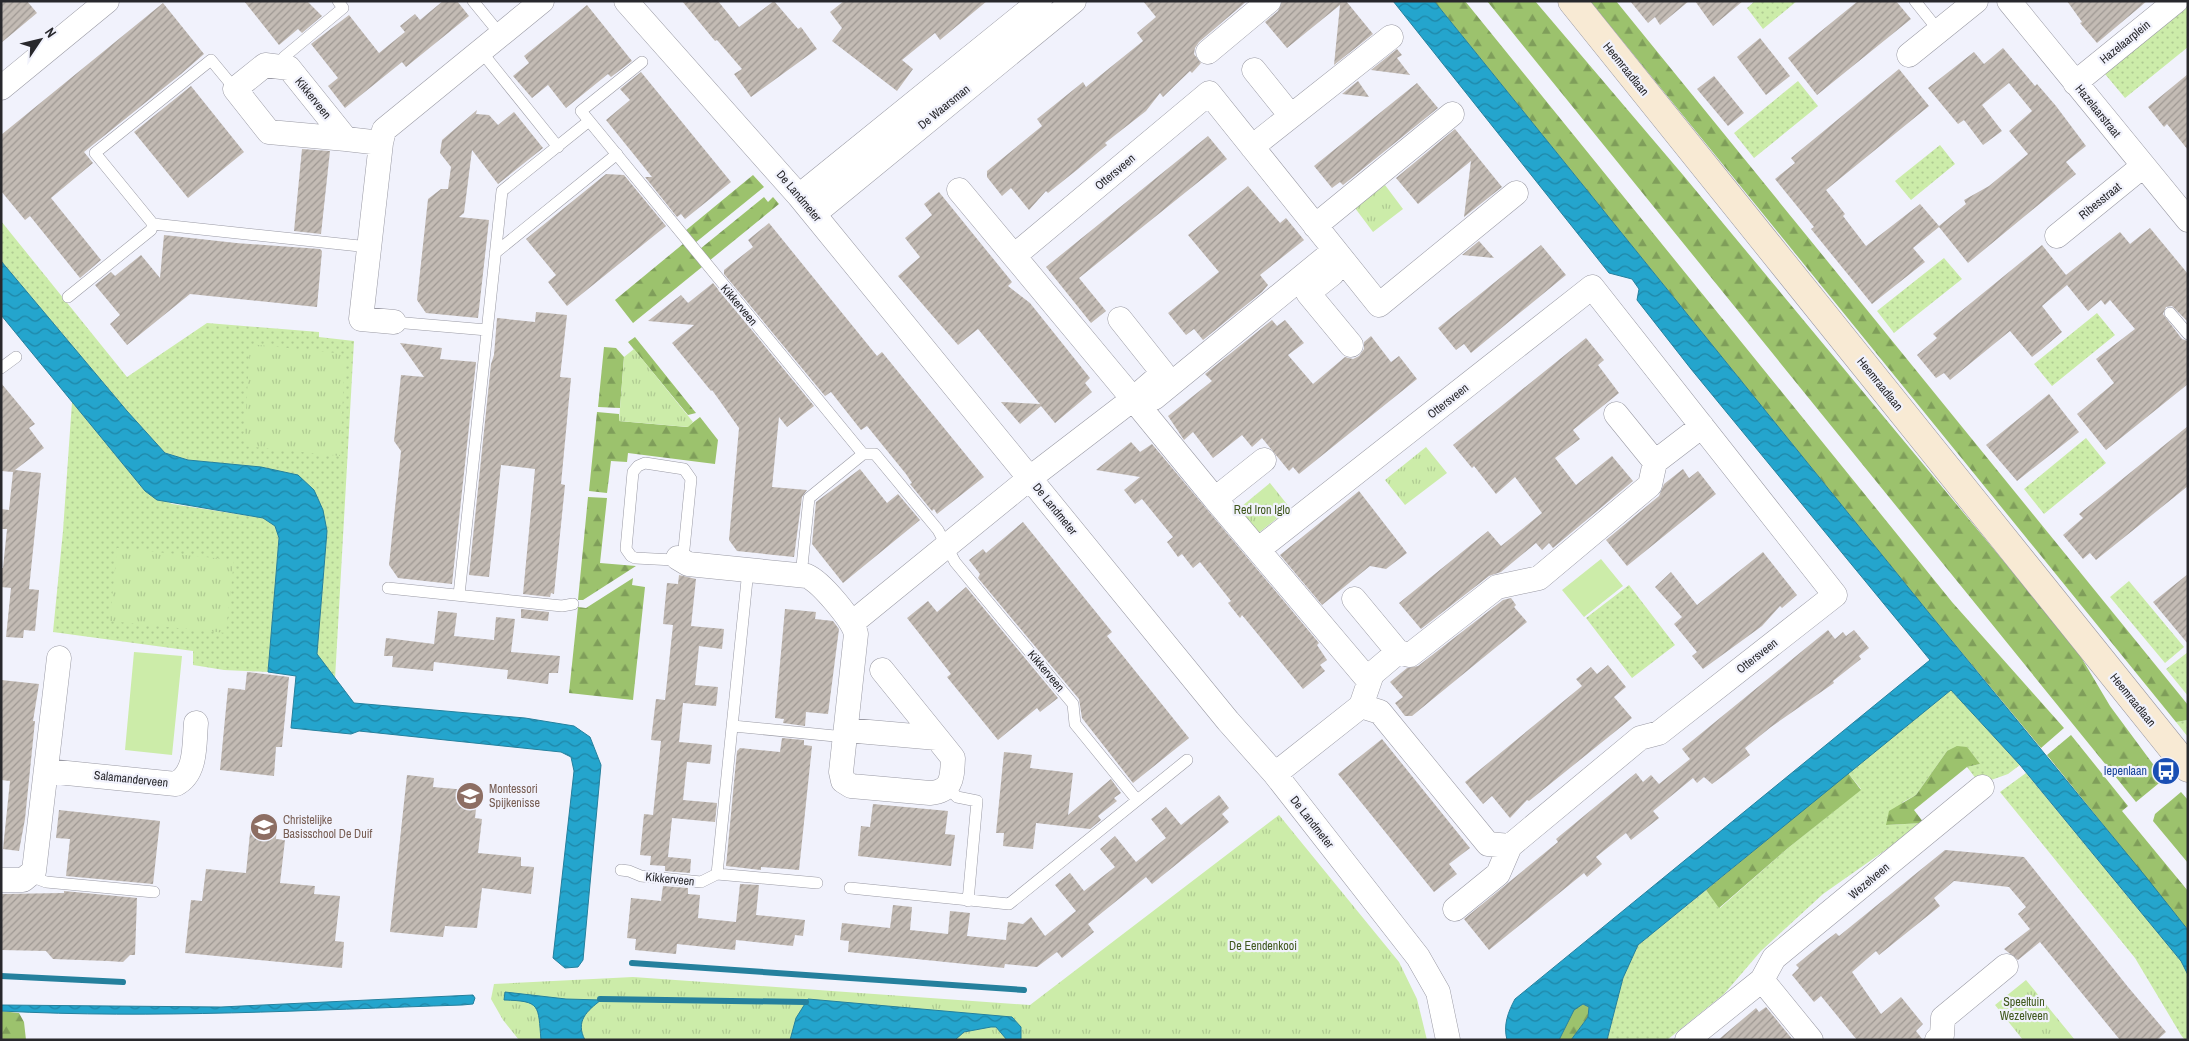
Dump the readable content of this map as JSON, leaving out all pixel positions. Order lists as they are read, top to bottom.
{
  "streets": {
    "main road": ["Heemraadlaan"],
    "street": [
      "Hazelaarplein",
      "Kikkerveen",
      "De Waarsman",
      "Hazelaarstraat",
      "Ottersveen",
      "De Landmeter",
      "Ribesstraat",
      "Salamanderveen",
      "Wezelveen"
    ]
  },
  "crossings": [
    ["Hazelaarplein", "Hazelaarstraat"],
    ["De Waarsman", "De Landmeter"],
    ["Hazelaarstraat", "Ribesstraat"]
  ],
  "parks": ["Red Iron Iglo", "De Eendenkooi", "Speeltuin Wezelveen"],
  "places": {
    "bus stop": ["Iepenlaan"],
    "school or university": ["Montessori Spijkenisse", "Christelijke Basisschool De Duif"]
  },
  "north": "top right"
}
